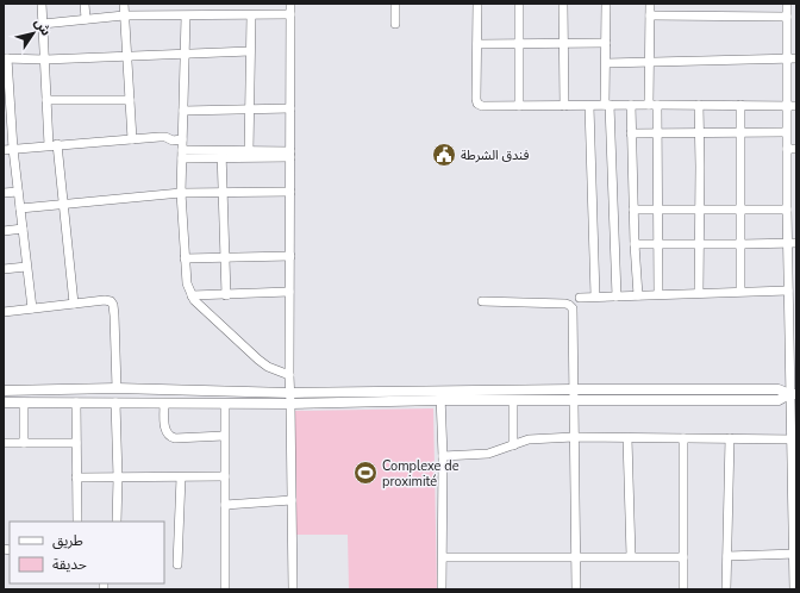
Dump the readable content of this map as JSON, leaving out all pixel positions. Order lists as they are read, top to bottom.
{
  "places": {
    "public building": ["فندق الشرطة"],
    "sports": ["Complexe de proximité"]
  },
  "legend": ["طريق", "حديقة"],
  "north": "top right"
}
